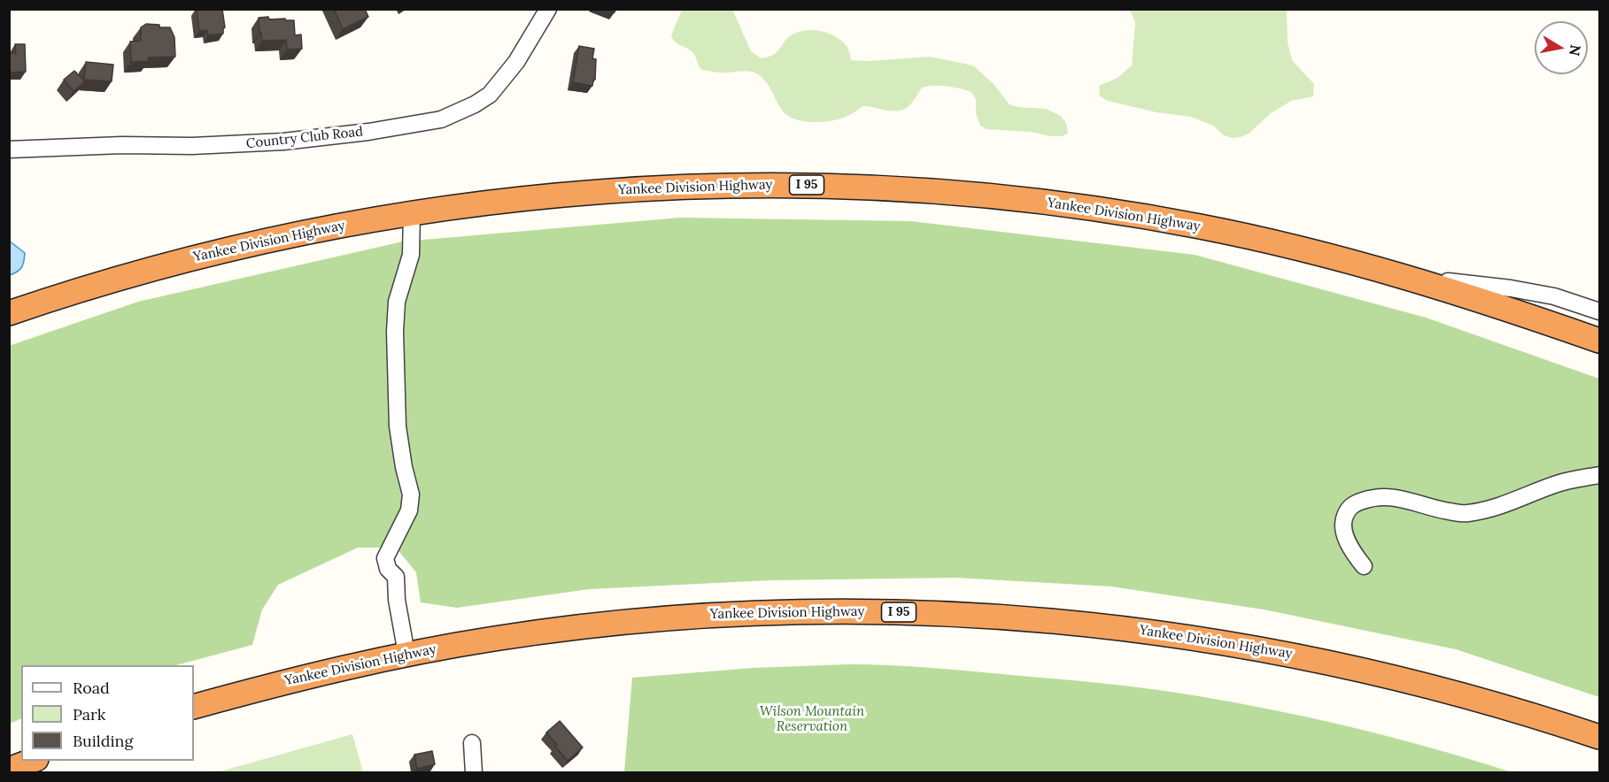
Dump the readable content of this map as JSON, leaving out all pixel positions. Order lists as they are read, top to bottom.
{
  "streets": {
    "highway": ["I 95", "Yankee Division Highway"],
    "street": ["Country Club Road"]
  },
  "parks": ["Wilson Mountain Reservation"],
  "legend": ["Road", "Park", "Building"],
  "north": "right"
}
